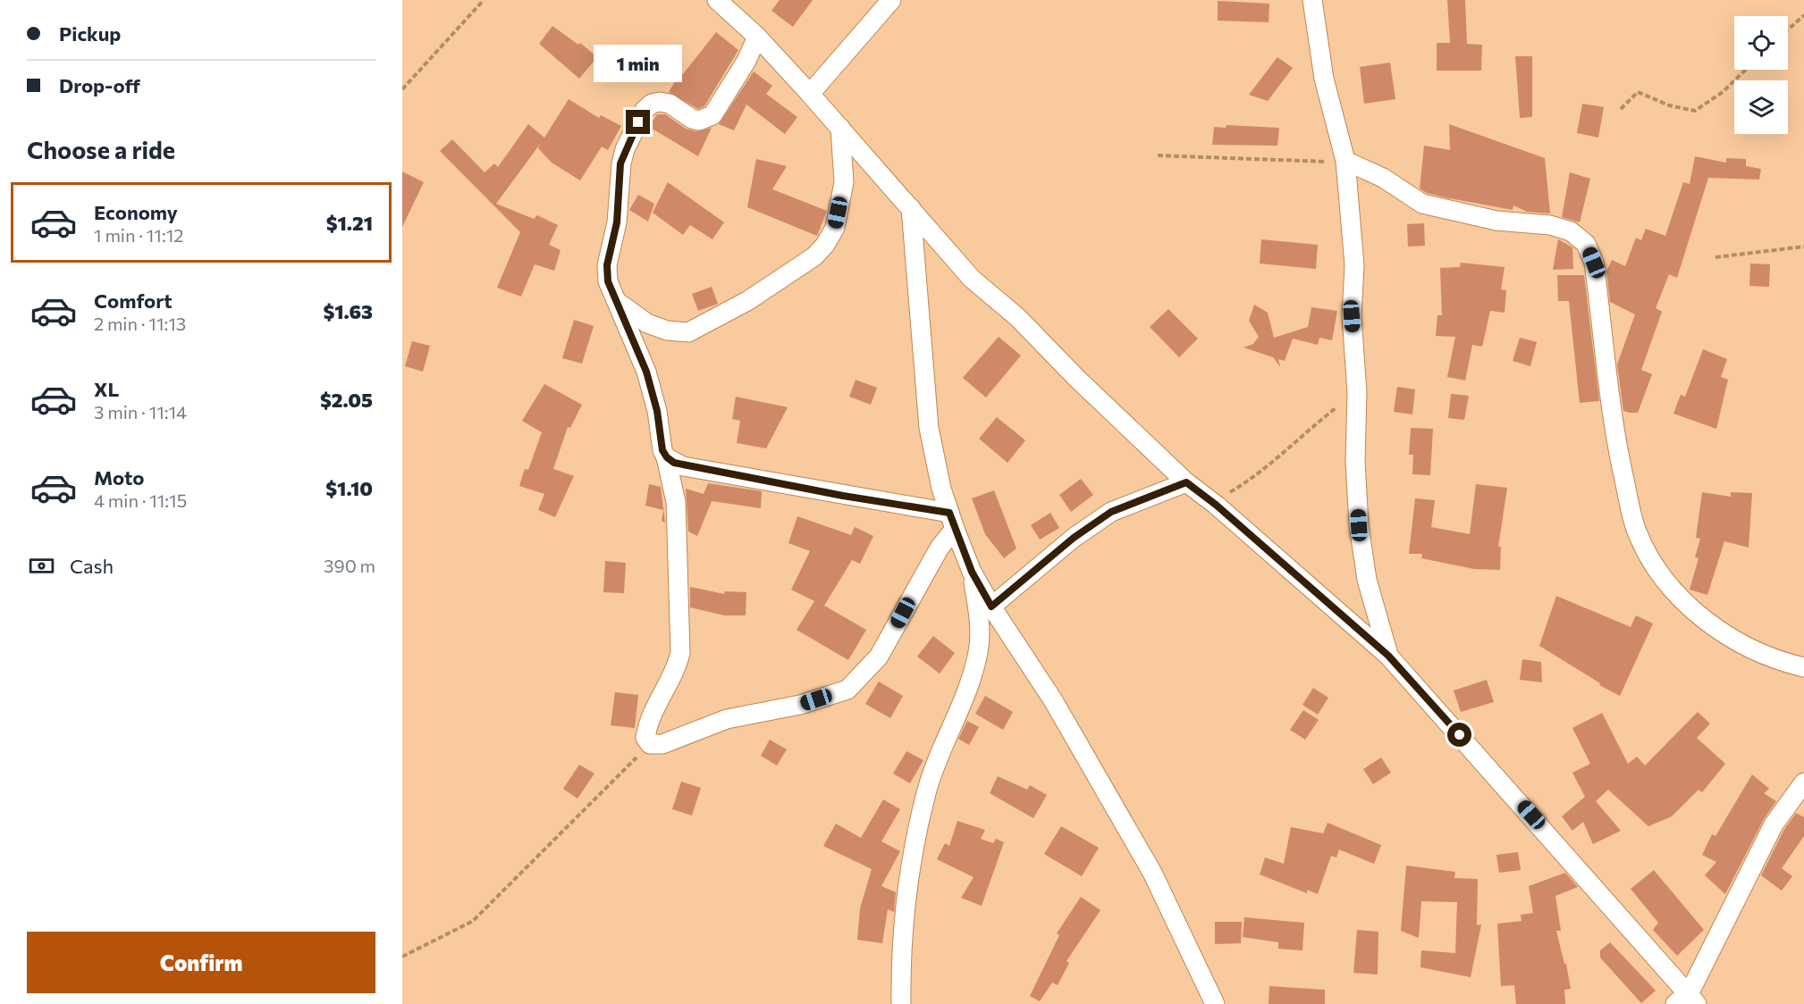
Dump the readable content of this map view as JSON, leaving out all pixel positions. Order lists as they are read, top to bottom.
{
  "page": {
    "banner": ["Pickup", "Drop-off"],
    "bubble": "1 min",
    "heading": "Choose a ride",
    "list": [
      {
        "name": "Economy",
        "note": "1 min · 11:12",
        "value": "$1.21"
      },
      {
        "name": "Comfort",
        "note": "2 min · 11:13",
        "value": "$1.63"
      },
      {
        "name": "XL",
        "note": "3 min · 11:14",
        "value": "$2.05"
      },
      {
        "name": "Moto",
        "note": "4 min · 11:15",
        "value": "$1.10"
      }
    ],
    "pay": ["Cash", "390 m"],
    "buttons": "Confirm"
  }
}
